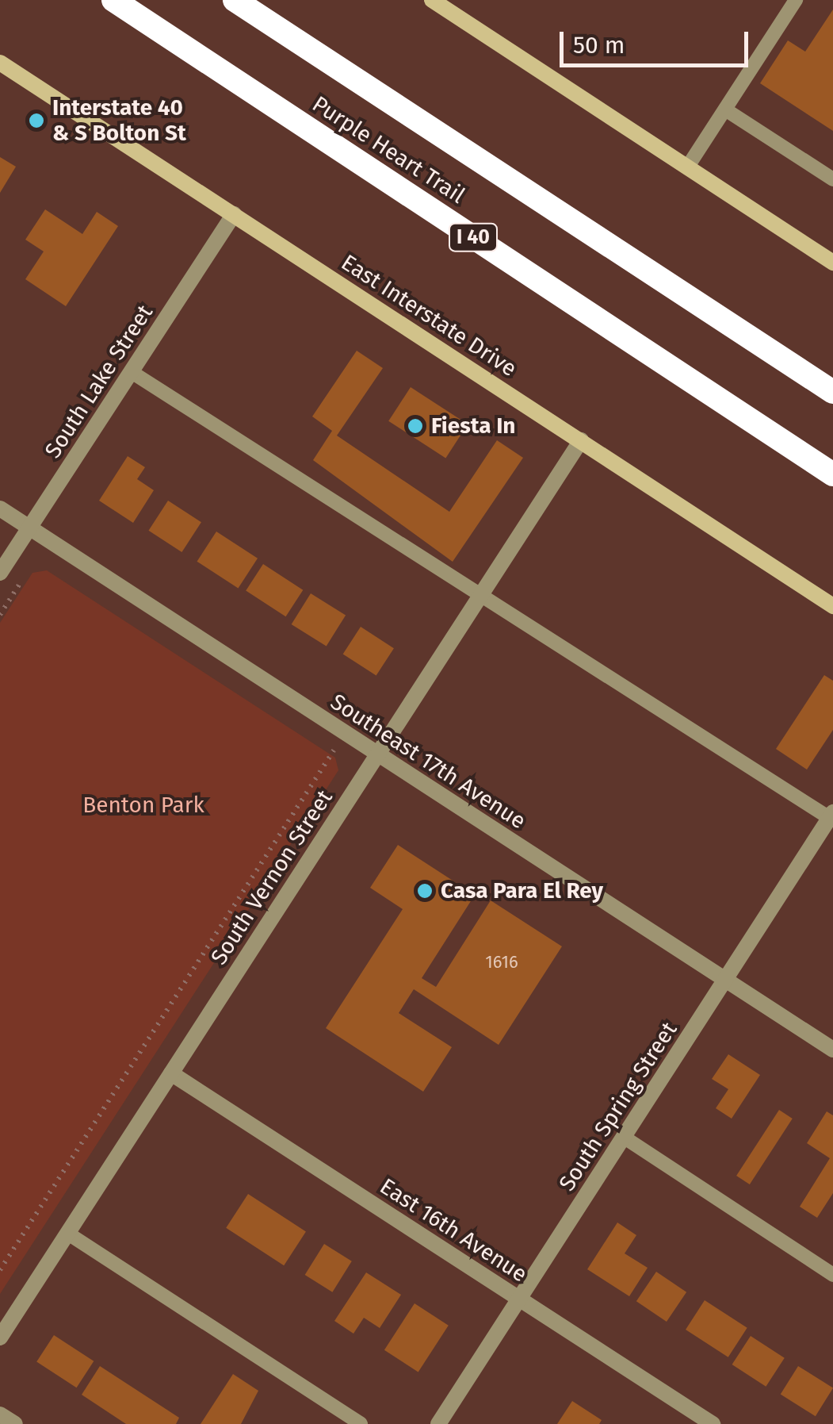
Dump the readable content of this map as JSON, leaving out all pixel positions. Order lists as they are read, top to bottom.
{
  "streets": {
    "highway": ["Purple Heart Trail", "I 40"],
    "main road": ["East Interstate Drive"],
    "street": [
      "South Lake Street",
      "Southeast 17th Avenue",
      "South Vernon Street",
      "South Spring Street",
      "East 16th Avenue"
    ]
  },
  "crossings": [
    ["East Interstate Drive", "South Lake Street"],
    ["East Interstate Drive", "South Vernon Street"],
    ["South Lake Street", "Southeast 17th Avenue"],
    ["Southeast 17th Avenue", "South Vernon Street"],
    ["Southeast 17th Avenue", "South Spring Street"],
    ["South Vernon Street", "East 16th Avenue"],
    ["South Spring Street", "East 16th Avenue"]
  ],
  "parks": ["Benton Park"],
  "places": ["Interstate 40 & S Bolton St", "Fiesta In", "Casa Para El Rey"],
  "house_numbers": ["1616"],
  "scale_bar": "50 m"
}
